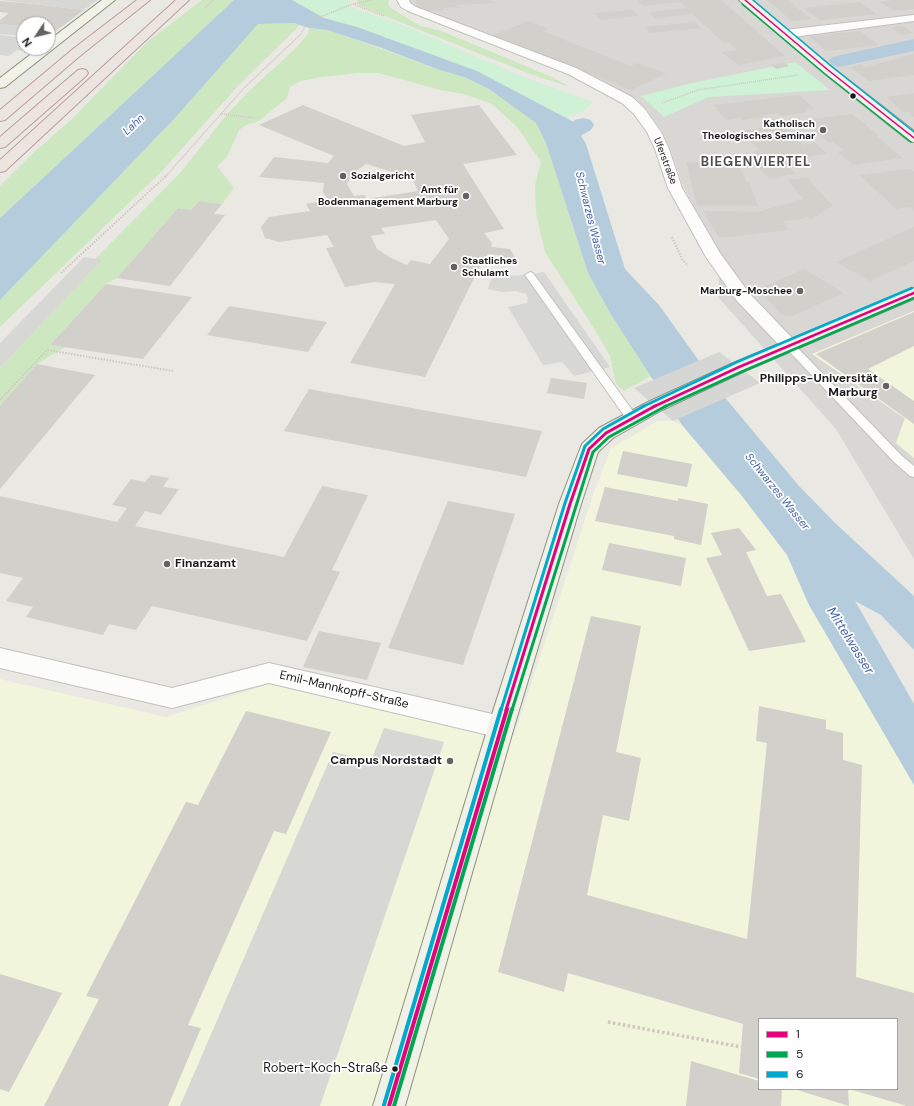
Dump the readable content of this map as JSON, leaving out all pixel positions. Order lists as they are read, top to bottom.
{
  "streets": {
    "street": ["Uferstraße", "Emil-Mannkopff-Straße"]
  },
  "districts": ["BIEGENVIERTEL"],
  "water": ["Lahn", "Schwarzes Wasser", "Mittelwasser"],
  "places": [
    "Katholisch Theologisches Seminar",
    "Sozialgericht",
    "Amt für Bodenmanagement Marburg",
    "Staatliches Schulamt",
    "Marburg-Moschee",
    "Philipps-Universität Marburg",
    "Finanzamt",
    "Campus Nordstadt",
    "Robert-Koch-Straße"
  ],
  "lines": ["transit line 1", "transit line 6", "transit line 5"],
  "legend": ["1", "5", "6"],
  "north": "bottom left"
}
